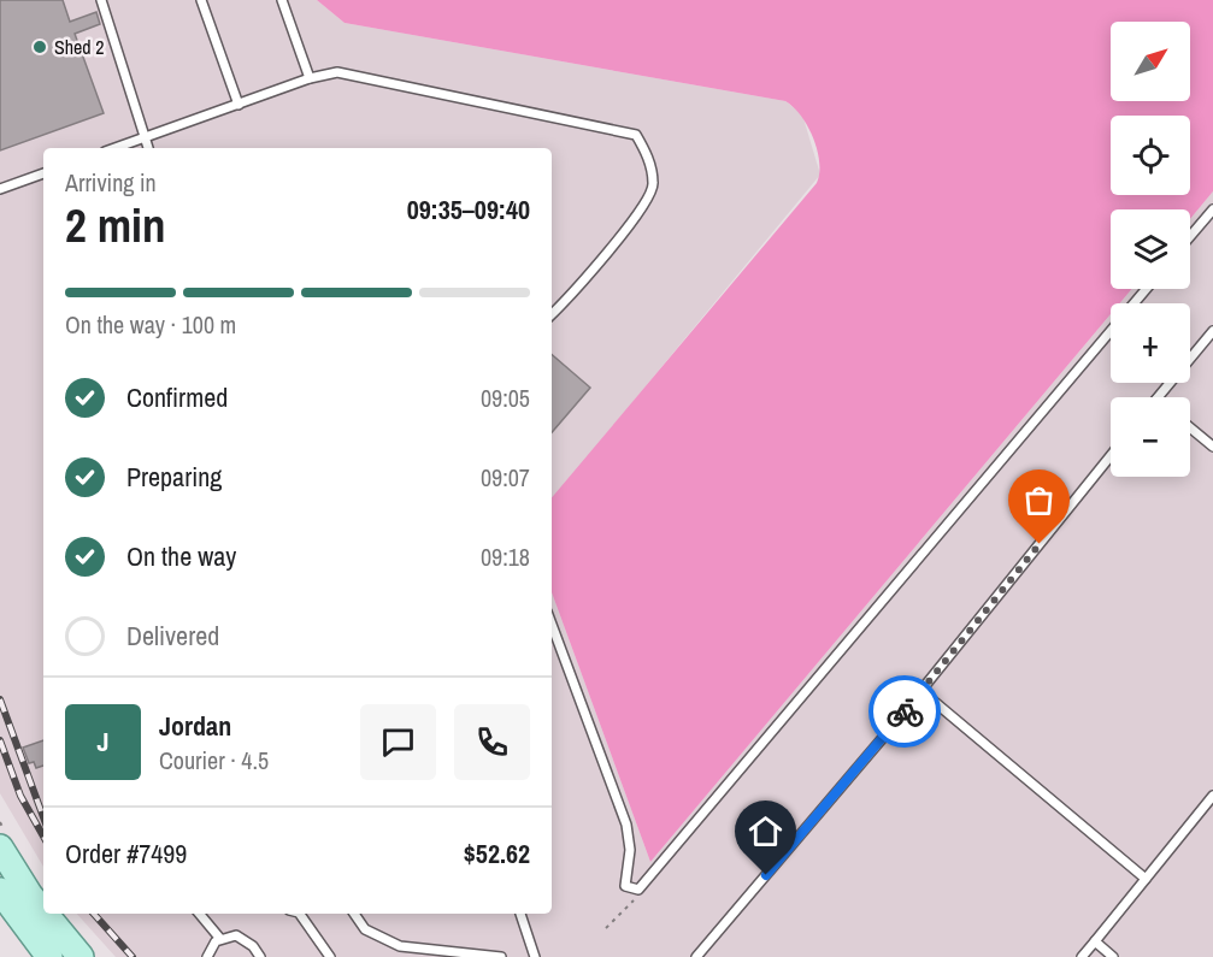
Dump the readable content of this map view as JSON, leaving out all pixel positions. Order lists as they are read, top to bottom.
{
  "places": ["Shed 2"],
  "north": "top right",
  "page": {
    "map_buttons": ["+", "−"],
    "heading": ["2 min", "Arriving in", "09:35–09:40"],
    "panel": [
      "Jordan",
      "Courier · 4.5",
      "Order #7499",
      "$52.62"
    ],
    "bar": "On the way · 100 m",
    "list": [
      ["Confirmed", "09:05"],
      ["Preparing", "09:07"],
      ["On the way", "09:18"],
      "Delivered"
    ],
    "round": "J"
  }
}
